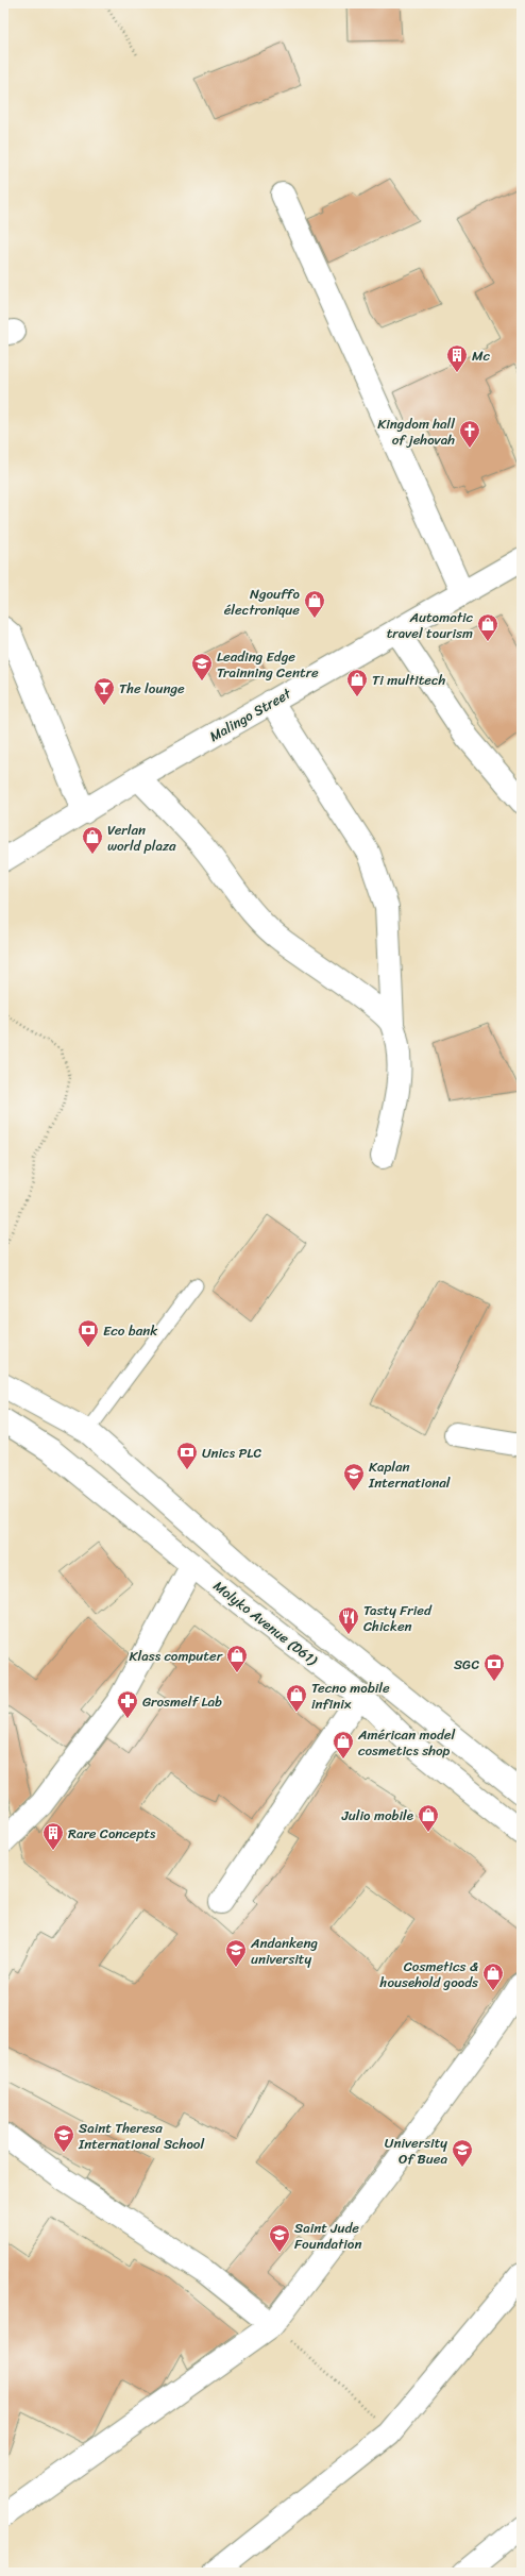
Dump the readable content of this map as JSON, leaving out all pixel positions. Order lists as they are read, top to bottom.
{
  "streets": {
    "main road": ["Malingo Street", "Molyko Avenue (D61)"]
  },
  "places": {
    "building": ["Mc", "Rare Concepts"],
    "church": ["Kingdom hall of jehovah"],
    "shop": [
      "Ngouffo électronique",
      "Automatic travel tourism",
      "Ti multitech",
      "Verlan world plaza",
      "Klass computer",
      "Tecno mobile infinix",
      "Américan model cosmetics shop",
      "Julio mobile",
      "Cosmetics & household goods"
    ],
    "school or university": [
      "Leading Edge Trainning Centre",
      "Kaplan International",
      "Andankeng university",
      "Saint Theresa International School",
      "University Of Buea",
      "Saint Jude Foundation"
    ],
    "bar": ["The lounge"],
    "bank": ["Eco bank", "Unics PLC", "SGC"],
    "restaurant": ["Tasty Fried Chicken"],
    "pharmacy": ["Grosmelf Lab"]
  }
}
